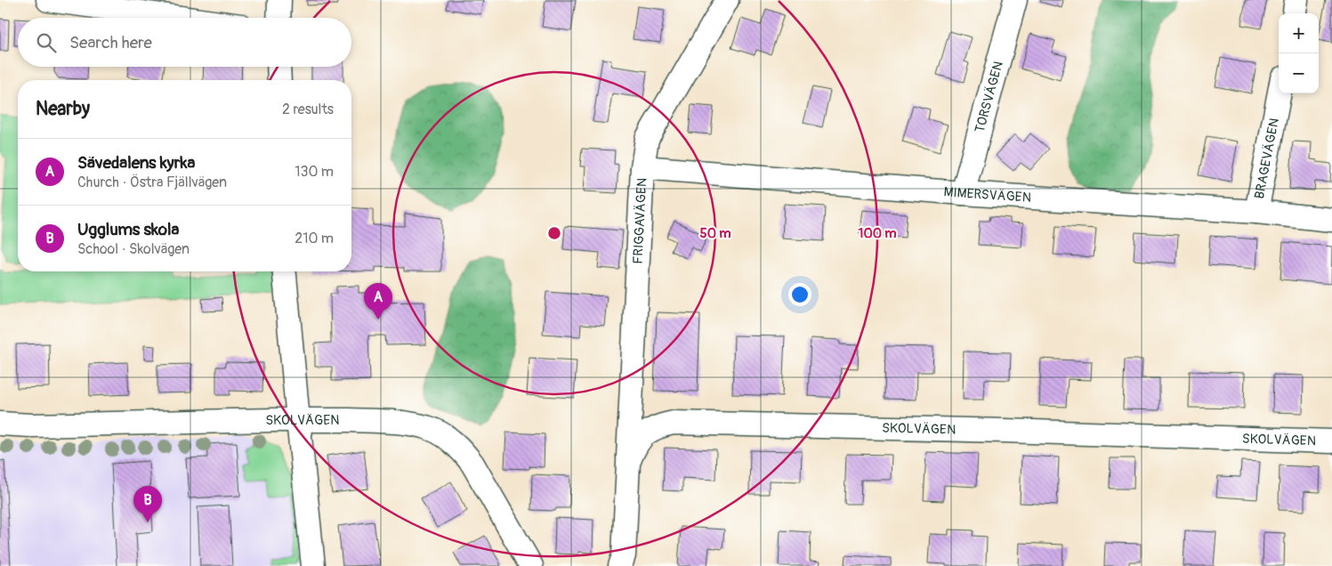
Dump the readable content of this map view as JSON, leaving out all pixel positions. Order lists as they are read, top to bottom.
{
  "streets": {
    "street": [
      "TORSVÄGEN",
      "BRAGEVÄGEN",
      "MIMERSVÄGEN",
      "FRIGGAVÄGEN",
      "SKOLVÄGEN"
    ]
  },
  "crossings": [
    ["TORSVÄGEN", "MIMERSVÄGEN"],
    ["BRAGEVÄGEN", "MIMERSVÄGEN"],
    ["MIMERSVÄGEN", "FRIGGAVÄGEN"],
    ["FRIGGAVÄGEN", "SKOLVÄGEN"]
  ],
  "page": {
    "map_buttons": ["+", "−"],
    "search": "Search here",
    "heading": ["Nearby", "2 results"],
    "list": [
      {
        "mark": "A",
        "name": "Sävedalens kyrka",
        "note": "Church · Östra Fjällvägen",
        "value": "130 m"
      },
      {
        "mark": "B",
        "name": "Ugglums skola",
        "note": "School · Skolvägen",
        "value": "210 m"
      }
    ],
    "pins": ["A", "B"]
  },
  "rings": ["50 m", "100 m"]
}
